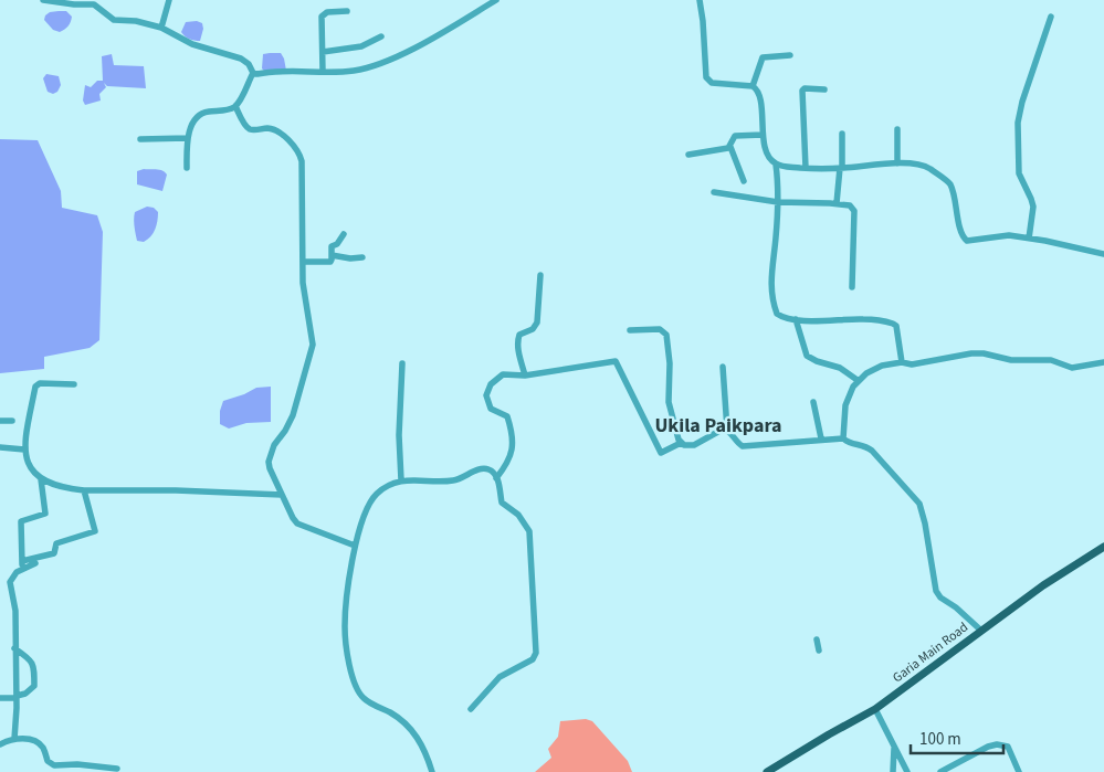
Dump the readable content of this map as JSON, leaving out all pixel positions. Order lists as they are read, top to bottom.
{
  "streets": {
    "main road": ["Garia Main Road"]
  },
  "districts": ["Ukila Paikpara"],
  "scale_bar": "100 m"
}
